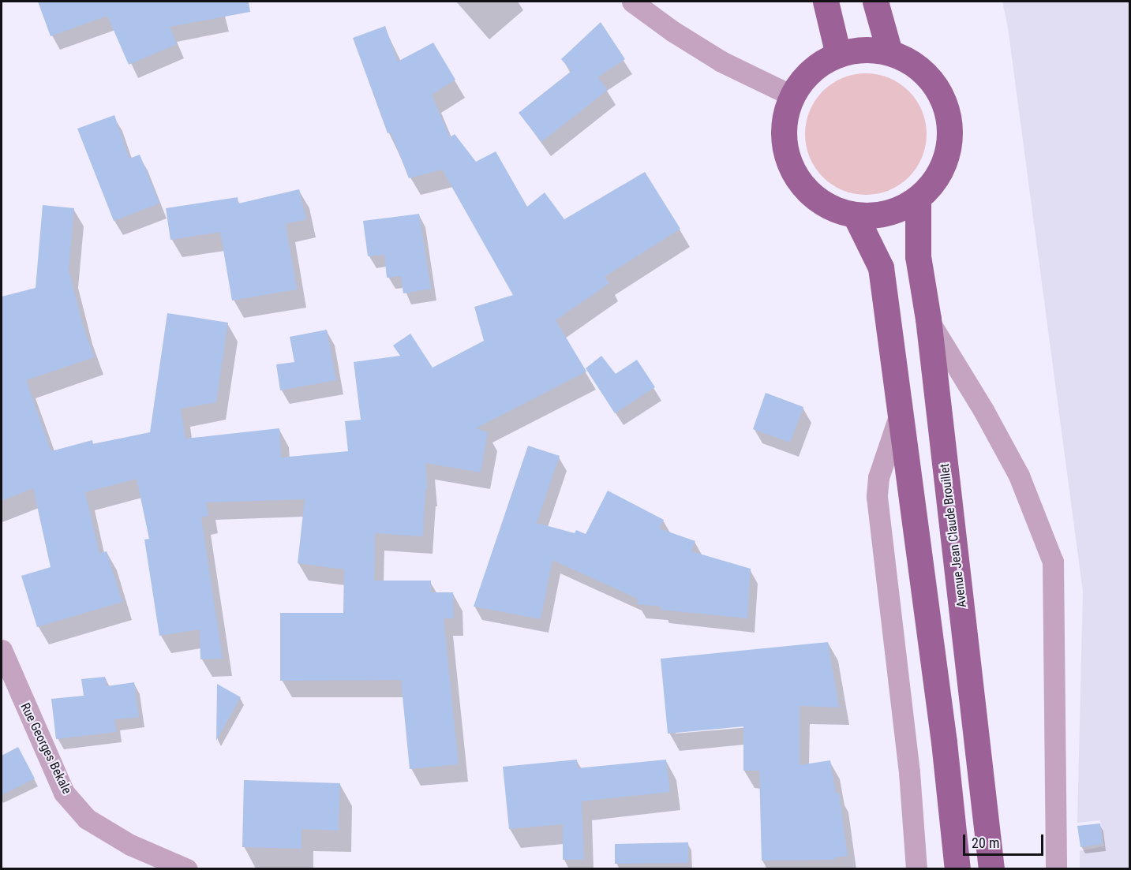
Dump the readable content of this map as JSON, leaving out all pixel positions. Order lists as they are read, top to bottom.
{
  "streets": {
    "main road": ["Avenue Jean Claude Brouillet"],
    "street": ["Rue Georges Bekale"]
  },
  "scale_bar": "20 m"
}
